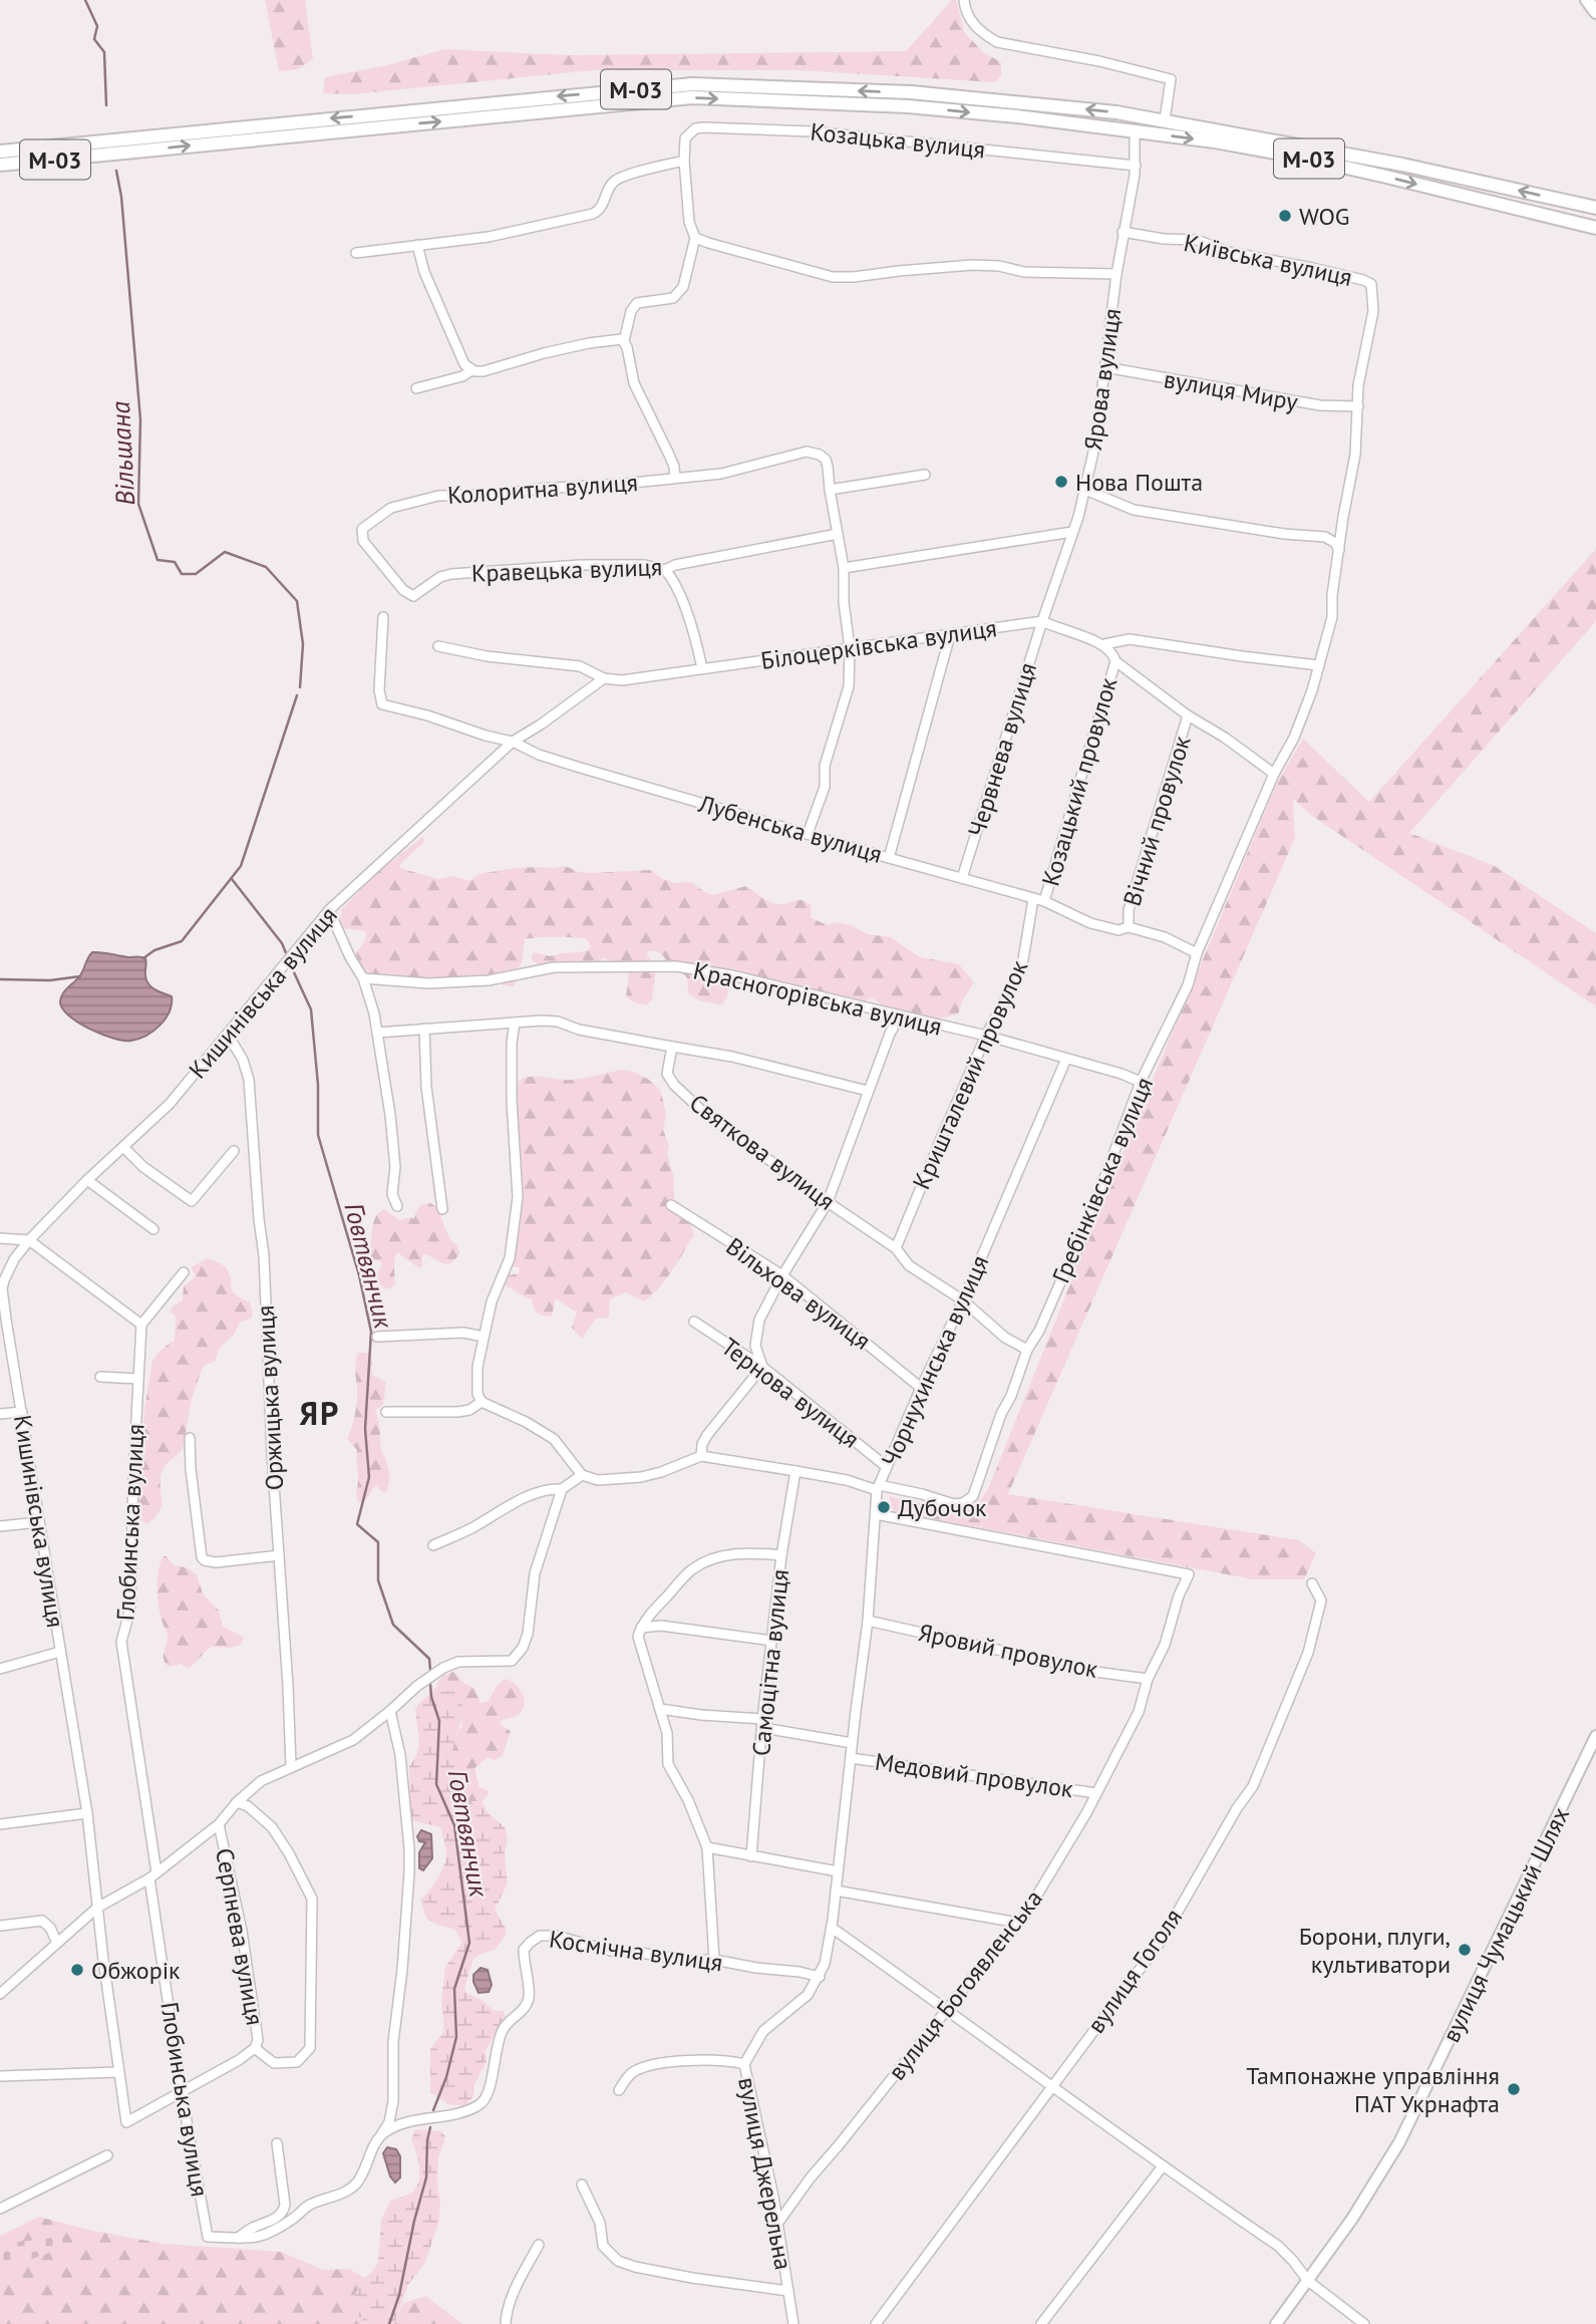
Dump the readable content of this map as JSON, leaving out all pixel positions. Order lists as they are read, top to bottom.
{
  "streets": {
    "highway": ["М-03"],
    "main road": ["вулиця Чумацький Шлях"],
    "street": [
      "Козацька вулиця",
      "Київська вулиця",
      "Ярова вулиця",
      "вулиця Миру",
      "Колоритна вулиця",
      "Кравецька вулиця",
      "Білоцерківська вулиця",
      "Червнева вулиця",
      "Козацький провулок",
      "Вічний провулок",
      "Лубенська вулиця",
      "Кишинівська вулиця",
      "Красногорівська вулиця",
      "Кришталевий провулок",
      "Святкова вулиця",
      "Гребінківська вулиця",
      "Вільхова вулиця",
      "Чорнухинська вулиця",
      "Тернова вулиця",
      "Оржицька вулиця",
      "Глобинська вулиця",
      "Яровий провулок",
      "Самоцітна вулиця",
      "Медовий провулок",
      "Серпнева вулиця",
      "Космічна вулиця",
      "вулиця Гоголя",
      "вулиця Богоявленська",
      "вулиця Джерельна"
    ]
  },
  "crossings": [
    ["М-03", "Ярова вулиця"],
    ["Козацька вулиця", "Ярова вулиця"],
    ["Козацька вулиця", "Колоритна вулиця"],
    ["Київська вулиця", "Ярова вулиця"],
    ["Київська вулиця", "Гребінківська вулиця"],
    ["Ярова вулиця", "вулиця Миру"],
    ["Ярова вулиця", "Білоцерківська вулиця"],
    ["Ярова вулиця", "Червнева вулиця"],
    ["вулиця Миру", "Гребінківська вулиця"],
    ["Колоритна вулиця", "Кравецька вулиця"],
    ["Білоцерківська вулиця", "Червнева вулиця"],
    ["Білоцерківська вулиця", "Кишинівська вулиця"],
    ["Червнева вулиця", "Лубенська вулиця"],
    ["Козацький провулок", "Лубенська вулиця"],
    ["Вічний провулок", "Лубенська вулиця"],
    ["Лубенська вулиця", "Кишинівська вулиця"],
    ["Лубенська вулиця", "Кришталевий провулок"],
    ["Лубенська вулиця", "Гребінківська вулиця"],
    ["Кишинівська вулиця", "Оржицька вулиця"],
    ["Кишинівська вулиця", "Серпнева вулиця"],
    ["Красногорівська вулиця", "Кришталевий провулок"],
    ["Красногорівська вулиця", "Гребінківська вулиця"],
    ["Красногорівська вулиця", "Чорнухинська вулиця"],
    ["Кришталевий провулок", "Святкова вулиця"],
    ["Святкова вулиця", "Гребінківська вулиця"],
    ["Святкова вулиця", "Чорнухинська вулиця"],
    ["Гребінківська вулиця", "Чорнухинська вулиця"],
    ["Вільхова вулиця", "Чорнухинська вулиця"],
    ["Чорнухинська вулиця", "Тернова вулиця"],
    ["Чорнухинська вулиця", "Яровий провулок"],
    ["Чорнухинська вулиця", "Медовий провулок"],
    ["Чорнухинська вулиця", "вулиця Богоявленська"],
    ["Чорнухинська вулиця", "вулиця Джерельна"],
    ["Глобинська вулиця", "Серпнева вулиця"],
    ["Яровий провулок", "вулиця Богоявленська"],
    ["Медовий провулок", "вулиця Богоявленська"],
    ["Космічна вулиця", "вулиця Джерельна"],
    ["вулиця Богоявленська", "вулиця Джерельна"]
  ],
  "districts": ["ЯР"],
  "water": ["Вільшана", "Говтвянчик"],
  "places": [
    "WOG",
    "Нова Пошта",
    "Дубочок",
    "Борони, плуги, культиватори",
    "Обжорік",
    "Тампонажне управління ПАТ Укрнафта"
  ]
}
